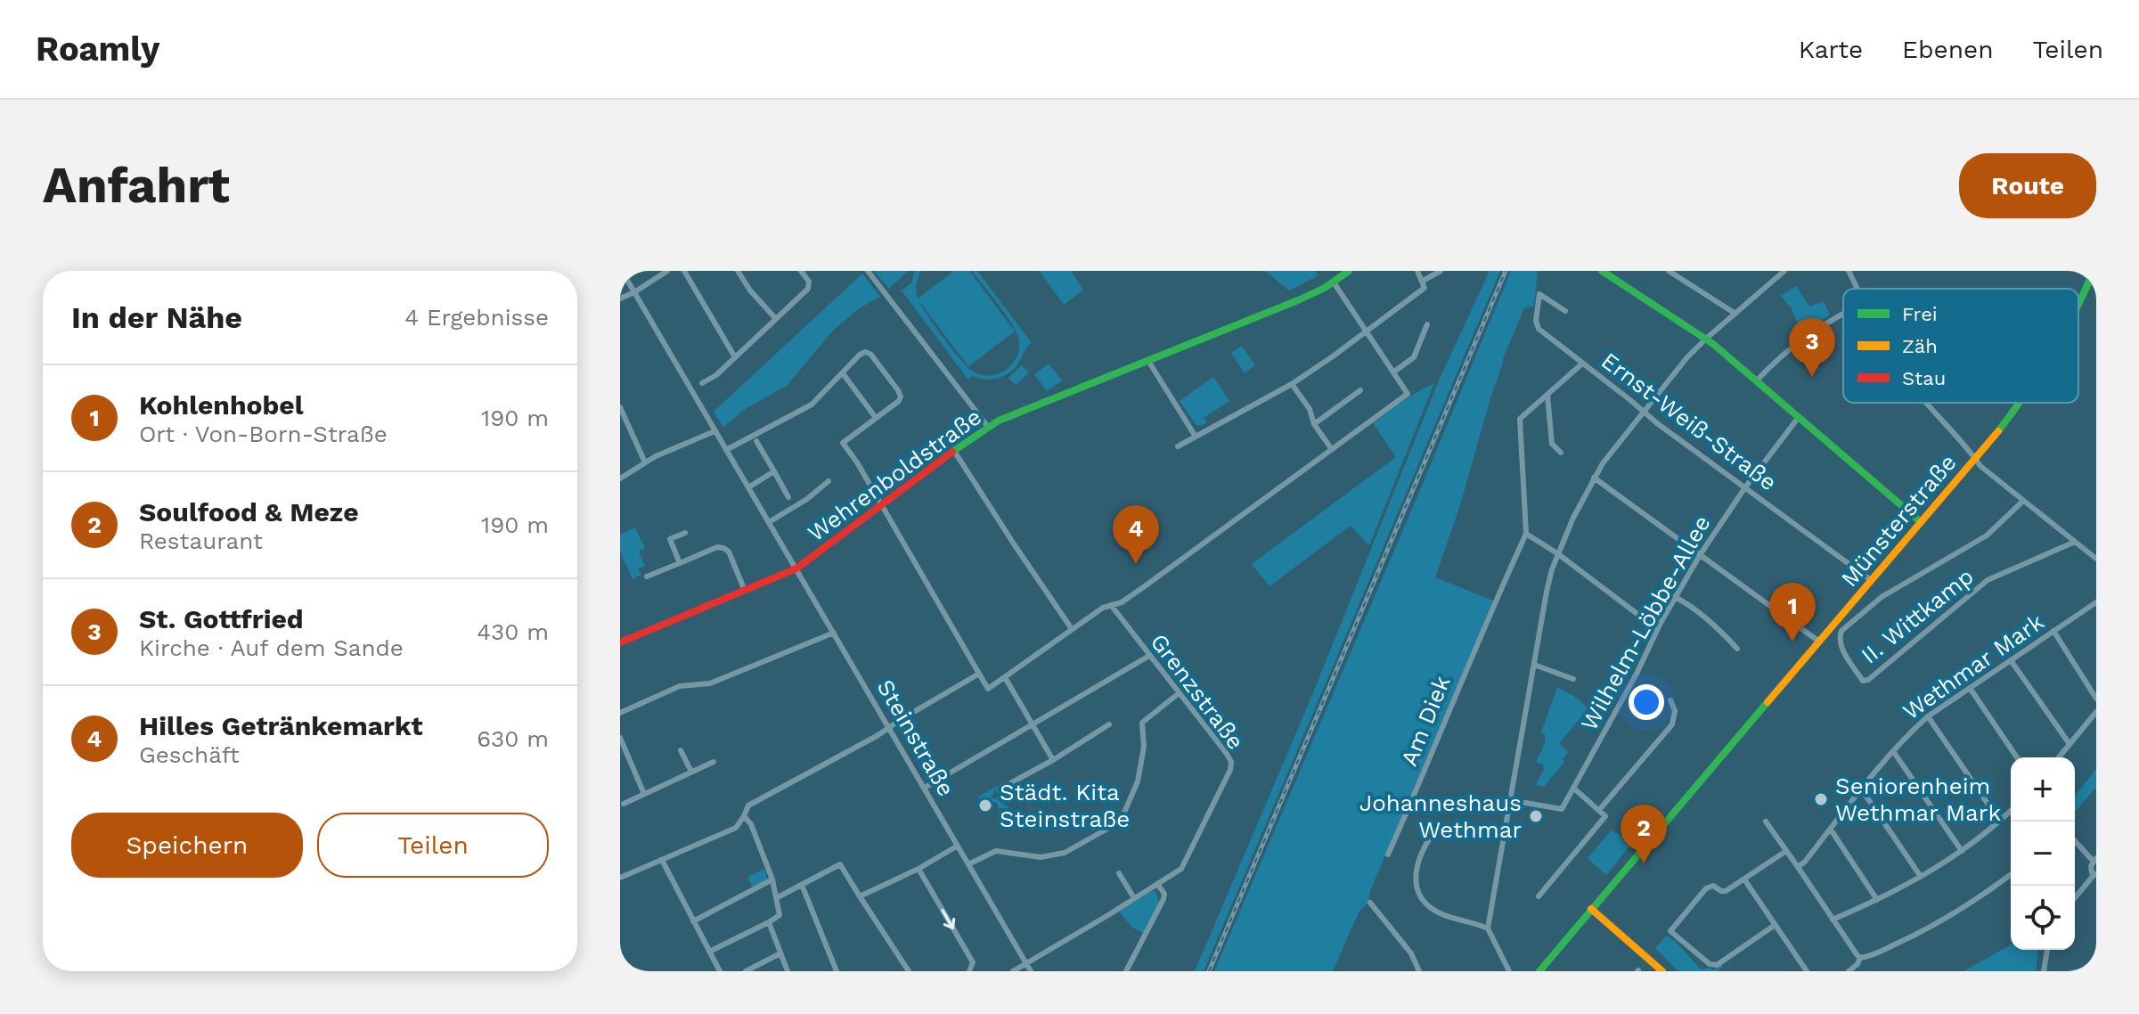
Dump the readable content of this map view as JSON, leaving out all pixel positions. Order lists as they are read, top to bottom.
{
  "streets": {
    "street": [
      "Ernst-Weiß-Straße",
      "Wehrenboldstraße",
      "Münsterstraße",
      "II. Wittkamp",
      "Wilhelm-Löbbe-Allee",
      "Wethmar Mark",
      "Grenzstraße",
      "Am Diek",
      "Steinstraße"
    ]
  },
  "crossings": [
    ["Ernst-Weiß-Straße", "Münsterstraße"],
    ["Ernst-Weiß-Straße", "Wilhelm-Löbbe-Allee"],
    ["Wehrenboldstraße", "Steinstraße"],
    ["Grenzstraße", "Steinstraße"]
  ],
  "places": ["Seniorenheim Wethmar Mark", "Städt. Kita Steinstraße", "Johanneshaus Wethmar"],
  "legend": ["Frei", "Zäh", "Stau"],
  "page": {
    "header": "Roamly",
    "nav": ["Karte", "Ebenen", "Teilen"],
    "buttons": [
      "Route",
      ["Speichern", "Teilen"]
    ],
    "title": "Anfahrt",
    "heading": ["In der Nähe", "4 Ergebnisse"],
    "pins": [
      "3",
      "4",
      "1",
      "2"
    ],
    "list": [
      {
        "mark": "1",
        "name": "Kohlenhobel",
        "note": "Ort · Von-Born-Straße",
        "value": "190 m"
      },
      {
        "mark": "2",
        "name": "Soulfood & Meze",
        "note": "Restaurant",
        "value": "190 m"
      },
      {
        "mark": "3",
        "name": "St. Gottfried",
        "note": "Kirche · Auf dem Sande",
        "value": "430 m"
      },
      {
        "mark": "4",
        "name": "Hilles Getränkemarkt",
        "note": "Geschäft",
        "value": "630 m"
      }
    ],
    "map_buttons": ["+", "−"]
  }
}
